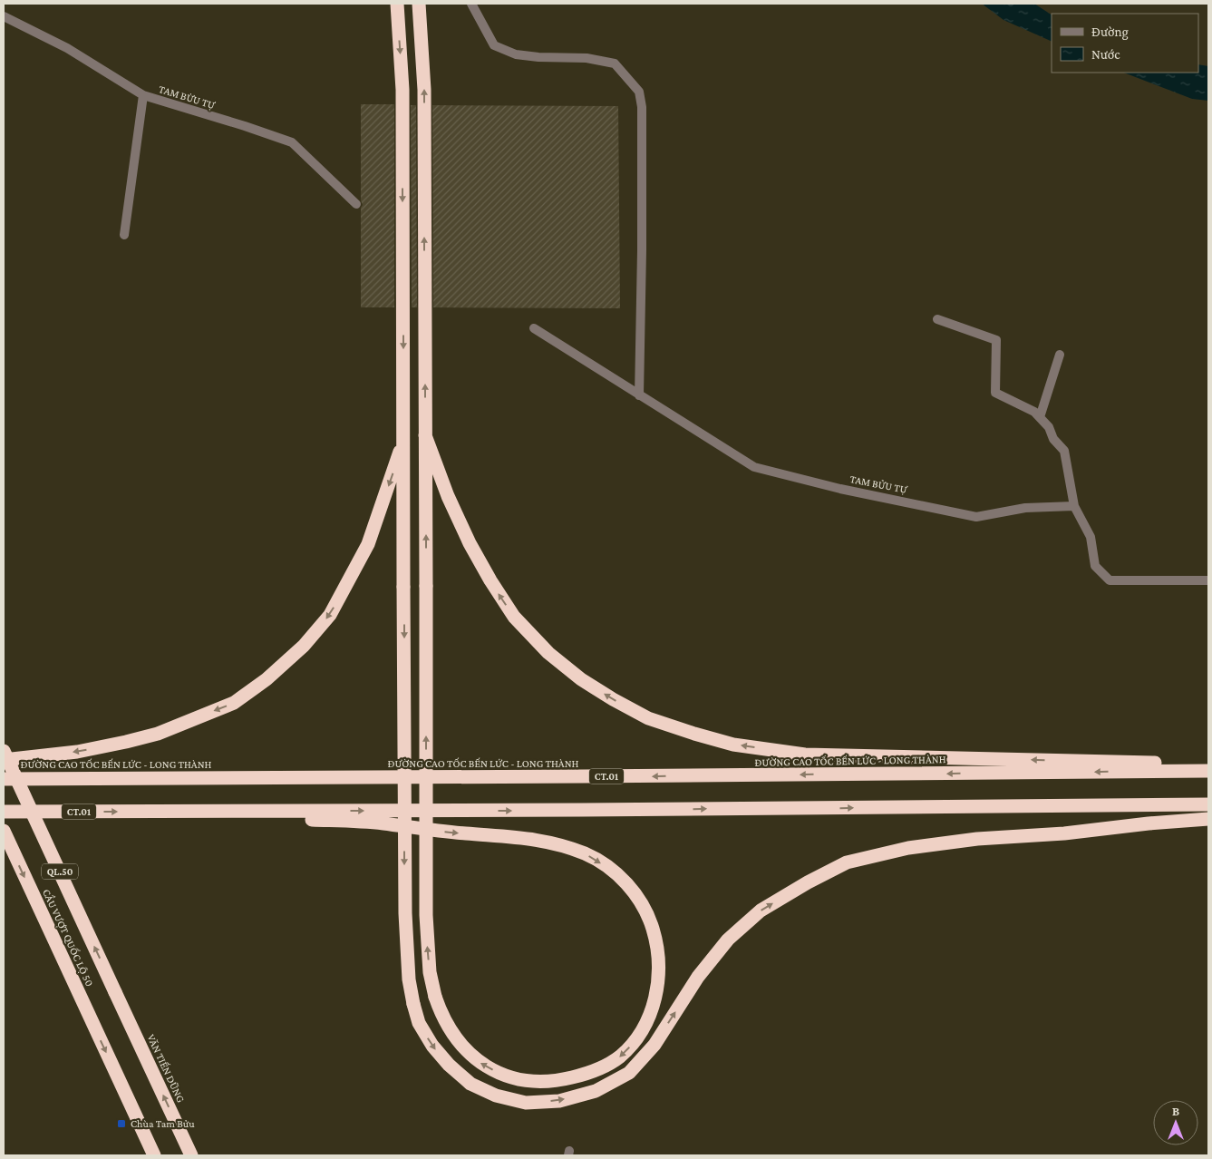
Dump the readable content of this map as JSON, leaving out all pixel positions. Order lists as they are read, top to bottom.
{
  "streets": {
    "highway": [
      "ĐƯỜNG CAO TỐC BẾN LỨC - LONG THÀNH",
      "CT.01",
      "QL.50",
      "CẦU VƯỢT QUỐC LỘ 50",
      "VĂN TIẾN DŨNG"
    ],
    "street": ["TAM BỪU TỰ", "TAM BỬU TỰ"]
  },
  "crossings": [
    ["CẦU VƯỢT QUỐC LỘ 50", "VĂN TIẾN DŨNG"]
  ],
  "one_way": ["VĂN TIẾN DŨNG"],
  "places": {
    "transit": ["Chùa Tam Bửu"]
  },
  "legend": ["Đường", "Nước"],
  "north": "top"
}
